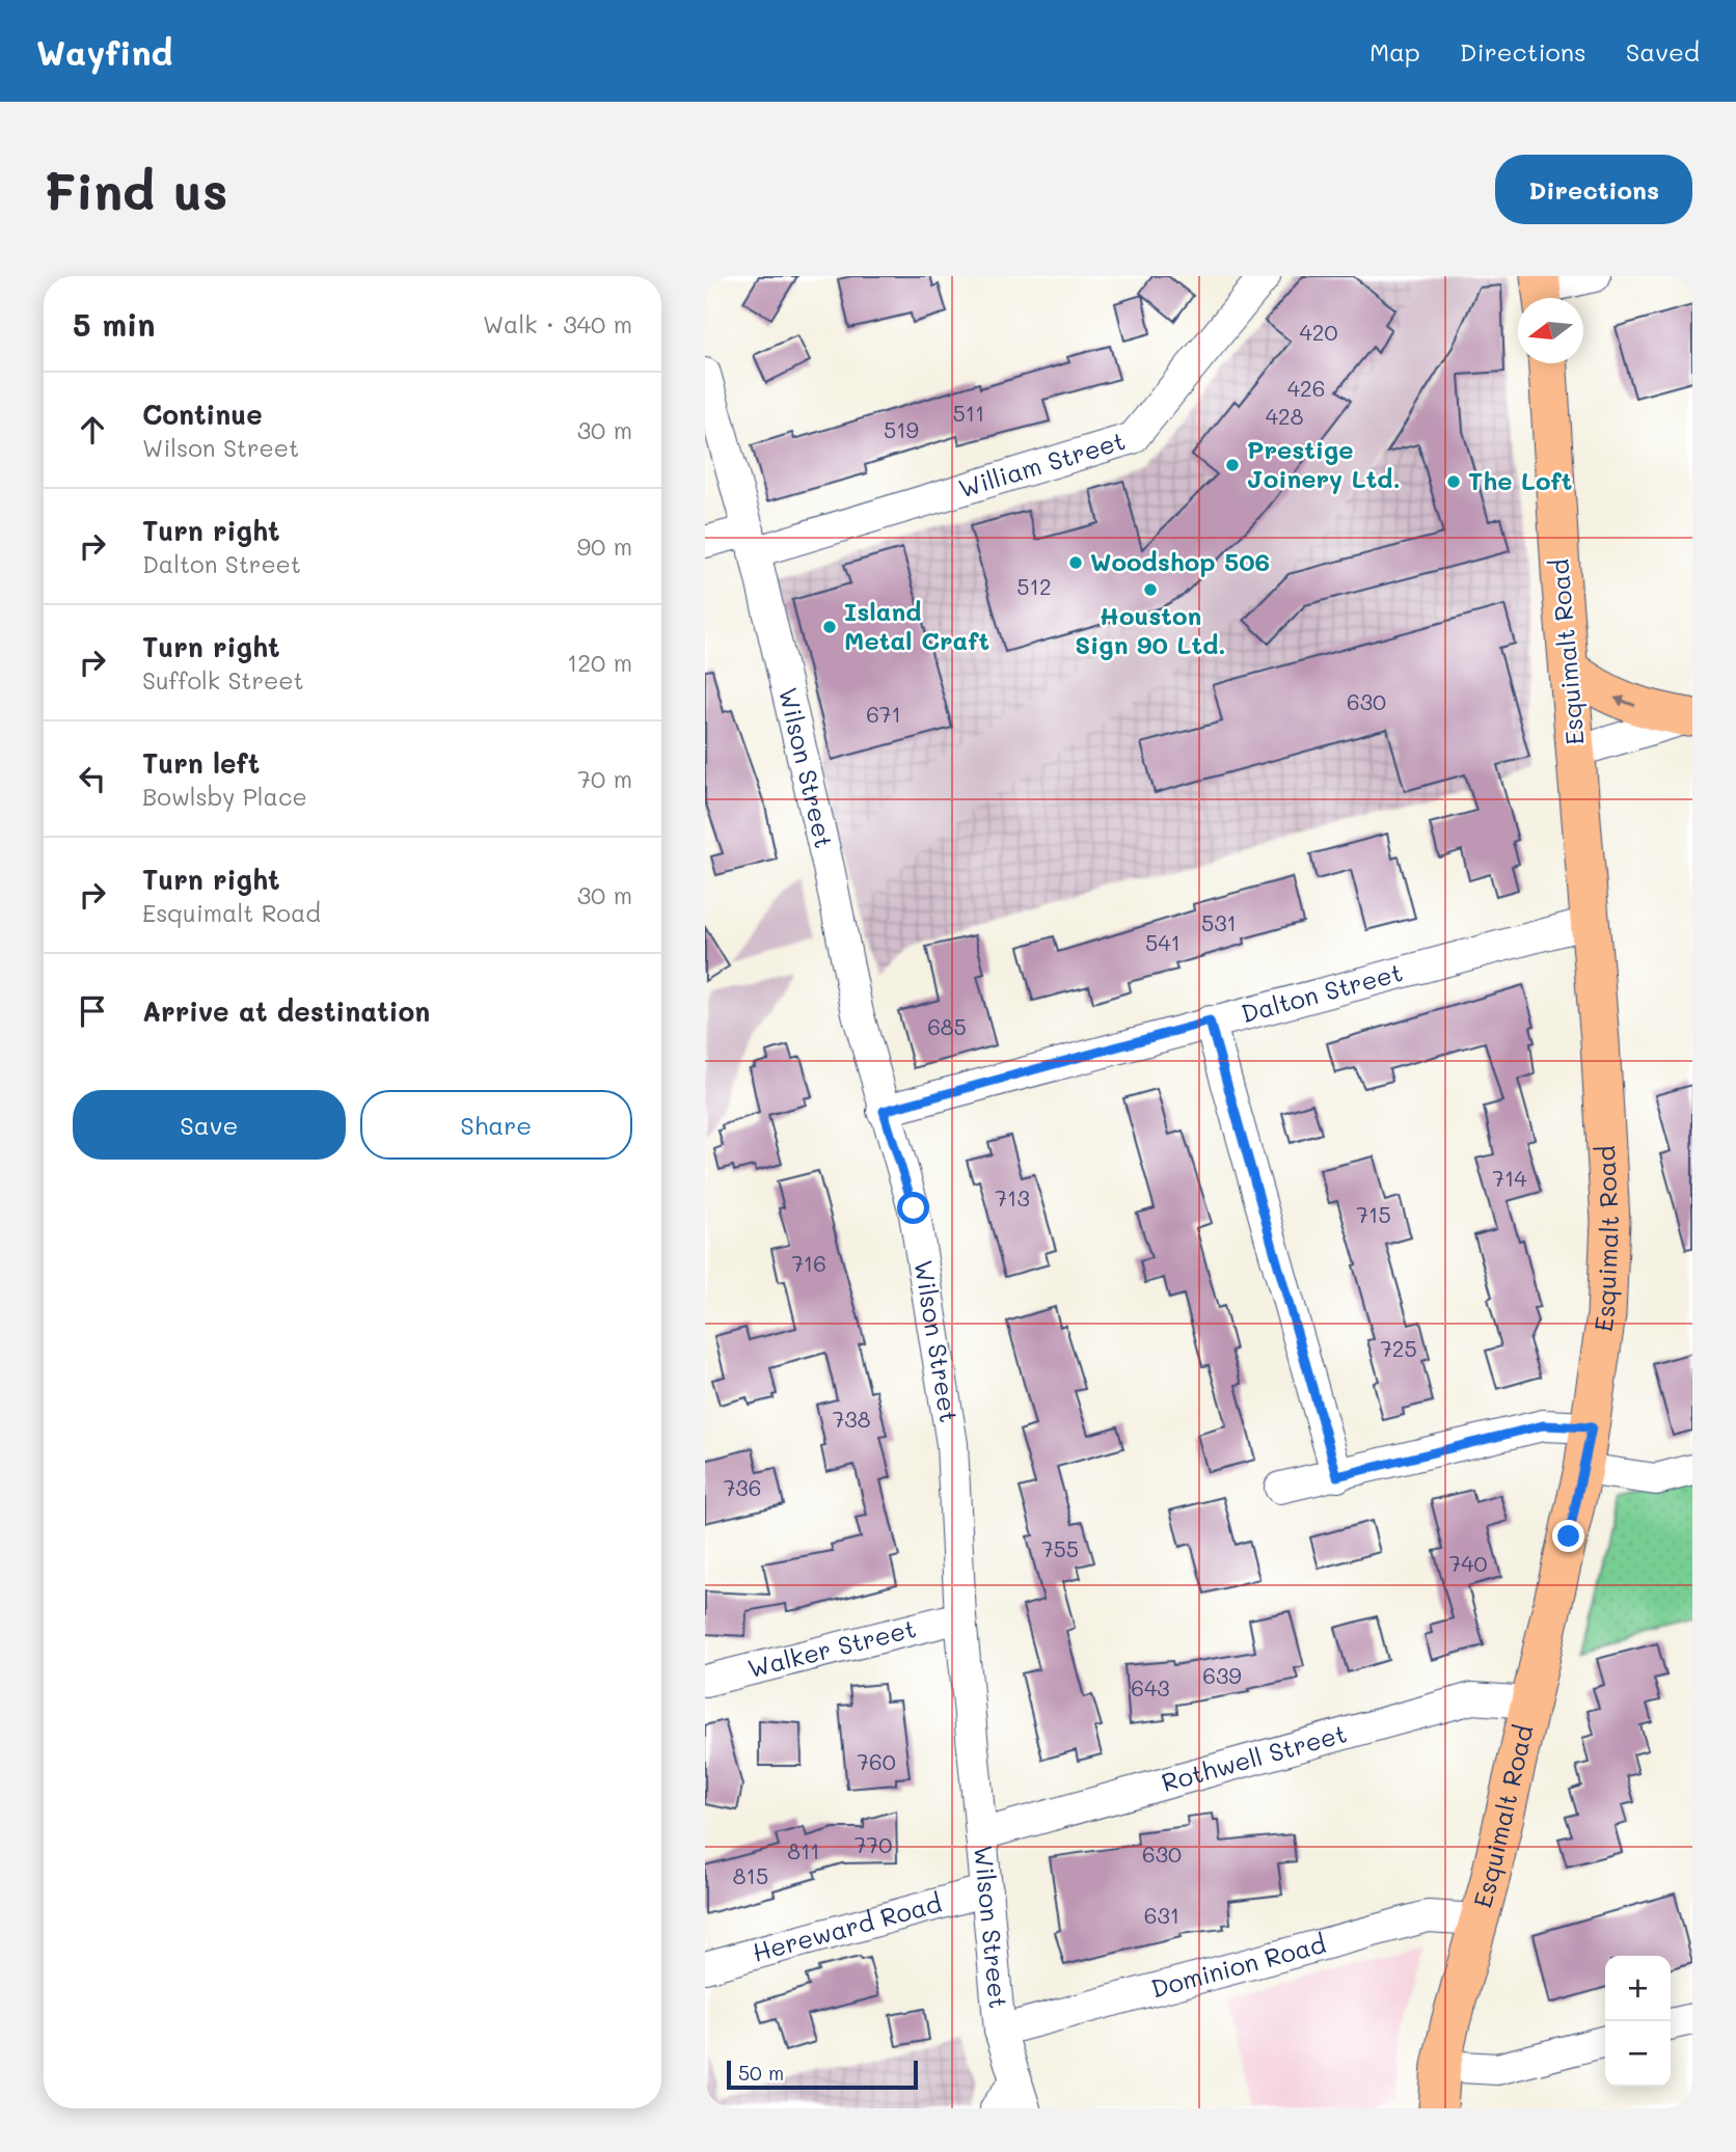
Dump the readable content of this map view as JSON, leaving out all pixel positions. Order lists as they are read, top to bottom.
{
  "streets": {
    "main road": ["Esquimalt Road"],
    "street": [
      "William Street",
      "Wilson Street",
      "Dalton Street",
      "Walker Street",
      "Rothwell Street",
      "Hereward Road",
      "Dominion Road"
    ]
  },
  "crossings": [
    ["William Street", "Wilson Street"],
    ["Esquimalt Road", "Dalton Street"],
    ["Esquimalt Road", "Rothwell Street"],
    ["Esquimalt Road", "Dominion Road"],
    ["Wilson Street", "Dalton Street"],
    ["Wilson Street", "Walker Street"],
    ["Wilson Street", "Rothwell Street"],
    ["Wilson Street", "Hereward Road"],
    ["Wilson Street", "Dominion Road"]
  ],
  "places": [
    "Prestige Joinery Ltd.",
    "The Loft",
    "Woodshop 506",
    "Houston Sign 90 Ltd.",
    "Island Metal Craft"
  ],
  "house_numbers": [
    "420",
    "426",
    "511",
    "428",
    "519",
    "512",
    "630",
    "671",
    "531",
    "541",
    "685",
    "714",
    "713",
    "715",
    "716",
    "725",
    "738",
    "736",
    "755",
    "740",
    "639",
    "643",
    "760",
    "770",
    "811",
    "630",
    "815",
    "631"
  ],
  "scale_bar": "50 m",
  "north": "left",
  "page": {
    "header": "Wayfind",
    "nav": ["Map", "Directions", "Saved"],
    "buttons": [
      "Directions",
      ["Save", "Share"]
    ],
    "title": "Find us",
    "heading": ["5 min", "Walk · 340 m"],
    "list": [
      ["Continue", "Wilson Street", "30 m"],
      ["Turn right", "Dalton Street", "90 m"],
      ["Turn right", "Suffolk Street", "120 m"],
      ["Turn left", "Bowlsby Place", "70 m"],
      ["Turn right", "Esquimalt Road", "30 m"],
      "Arrive at destination"
    ],
    "map_buttons": ["+", "−"],
    "scale": "50 m"
  }
}
